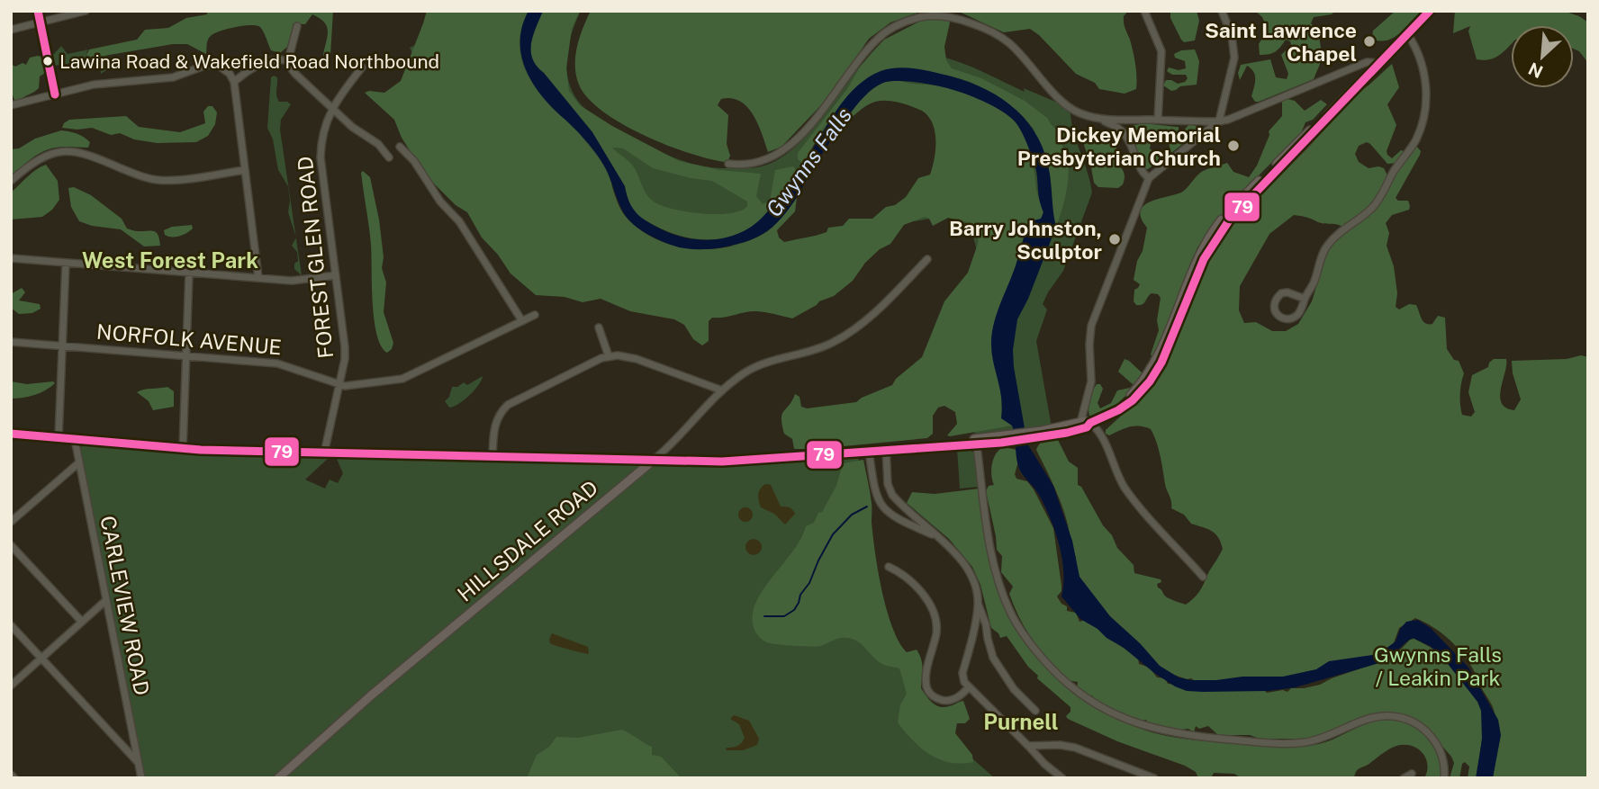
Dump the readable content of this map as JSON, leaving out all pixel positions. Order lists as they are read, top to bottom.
{
  "streets": {
    "main road": ["HILLSDALE ROAD"],
    "street": ["FOREST GLEN ROAD", "NORFOLK AVENUE", "CARLEVIEW ROAD"]
  },
  "crossings": [
    ["FOREST GLEN ROAD", "NORFOLK AVENUE"]
  ],
  "districts": ["West Forest Park", "Purnell"],
  "water": ["Gwynns Falls"],
  "parks": ["Gwynns Falls / Leakin Park"],
  "places": [
    "Saint Lawrence Chapel",
    "Lawina Road & Wakefield Road Northbound",
    "Dickey Memorial Presbyterian Church",
    "Barry Johnston, Sculptor"
  ],
  "lines": ["transit line 79"],
  "north": "bottom left"
}
